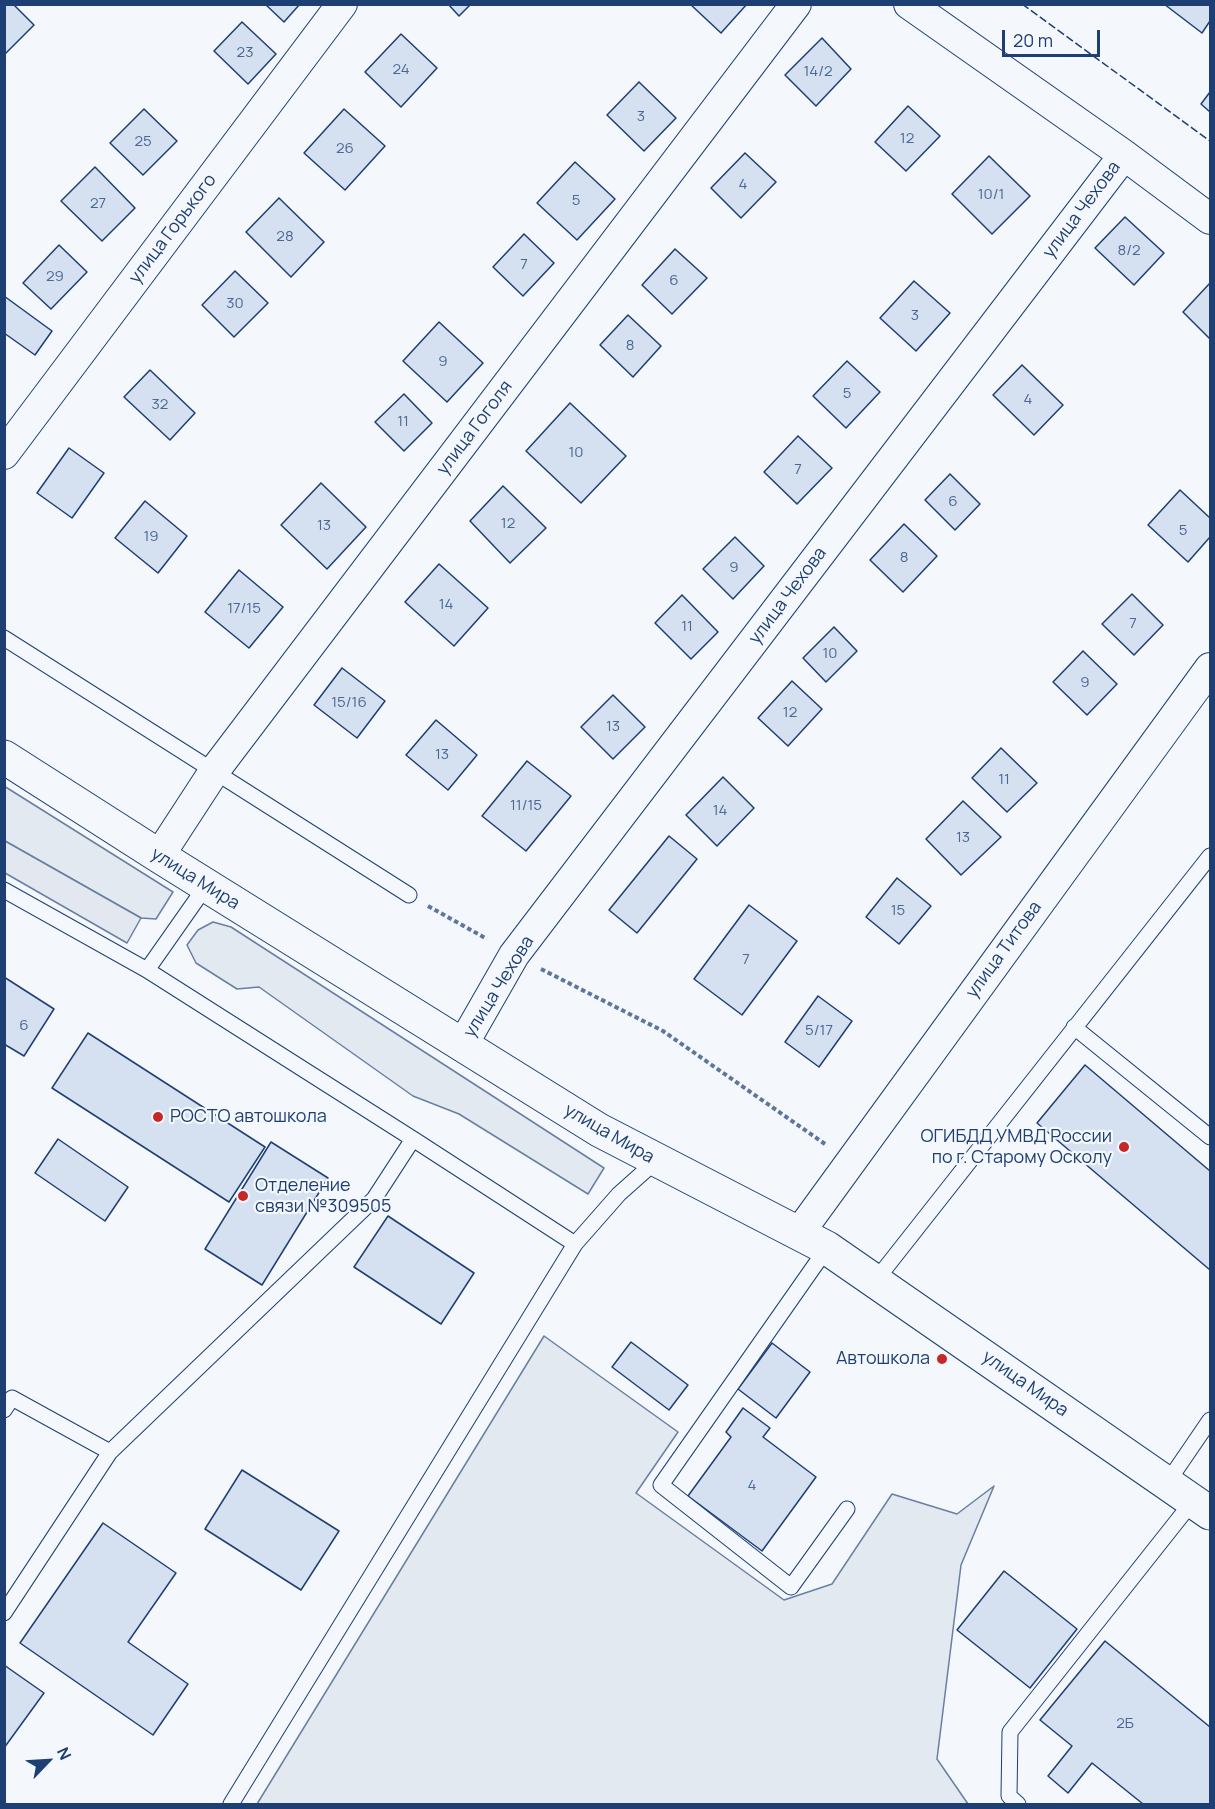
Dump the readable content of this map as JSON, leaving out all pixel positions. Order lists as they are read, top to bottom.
{
  "streets": {
    "main road": ["улица Мира"],
    "street": [
      "улица Чехова",
      "улица Горького",
      "улица Гоголя",
      "улица Титова"
    ]
  },
  "crossings": [
    ["улица Чехова", "улица Мира"],
    ["улица Гоголя", "улица Мира"],
    ["улица Мира", "улица Титова"]
  ],
  "places": [
    "РОСТО автошкола",
    "ОГИБДД УМВД России по г. Старому Осколу",
    "Отделение связи №309505",
    "Автошкола"
  ],
  "house_numbers": [
    "23",
    "24",
    "14/2",
    "3",
    "12",
    "25",
    "26",
    "4",
    "10/1",
    "5",
    "27",
    "28",
    "8/2",
    "7",
    "29",
    "6",
    "30",
    "3",
    "8",
    "9",
    "5",
    "4",
    "32",
    "11",
    "10",
    "7",
    "6",
    "12",
    "13",
    "5",
    "19",
    "8",
    "9",
    "14",
    "17/15",
    "7",
    "11",
    "10",
    "9",
    "15/16",
    "12",
    "13",
    "13",
    "11",
    "11/15",
    "14",
    "13",
    "15",
    "7",
    "6",
    "5/17",
    "4",
    "2Б"
  ],
  "scale_bar": "20 m",
  "north": "top right"
}
